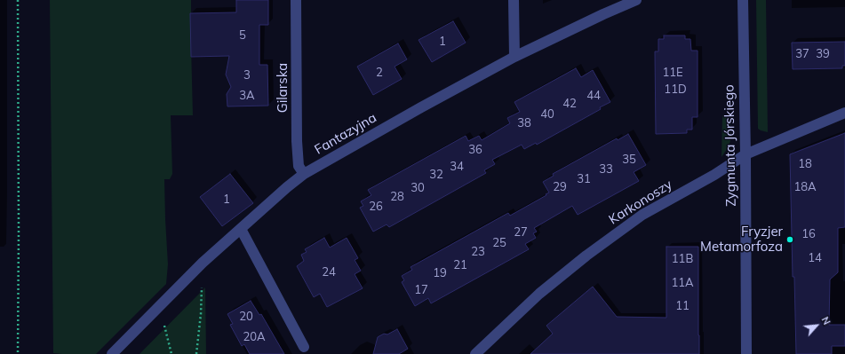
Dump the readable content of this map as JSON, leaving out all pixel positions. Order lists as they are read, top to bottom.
{
  "streets": {
    "street": [
      "Gilarska",
      "Fantazyjna",
      "Zygmunta Jórskiego",
      "Karkonoszy"
    ]
  },
  "crossings": [
    ["Gilarska", "Fantazyjna"],
    ["Zygmunta Jórskiego", "Karkonoszy"]
  ],
  "places": ["Fryzjer Metamorfoza"],
  "house_numbers": [
    "5",
    "1",
    "37",
    "39",
    "2",
    "11E",
    "3",
    "11D",
    "3A",
    "44",
    "42",
    "40",
    "38",
    "36",
    "35",
    "18",
    "34",
    "33",
    "32",
    "31",
    "29",
    "18A",
    "30",
    "28",
    "1",
    "26",
    "27",
    "16",
    "25",
    "23",
    "14",
    "11B",
    "21",
    "24",
    "19",
    "11A",
    "17",
    "11",
    "20",
    "20A"
  ],
  "north": "top right"
}
